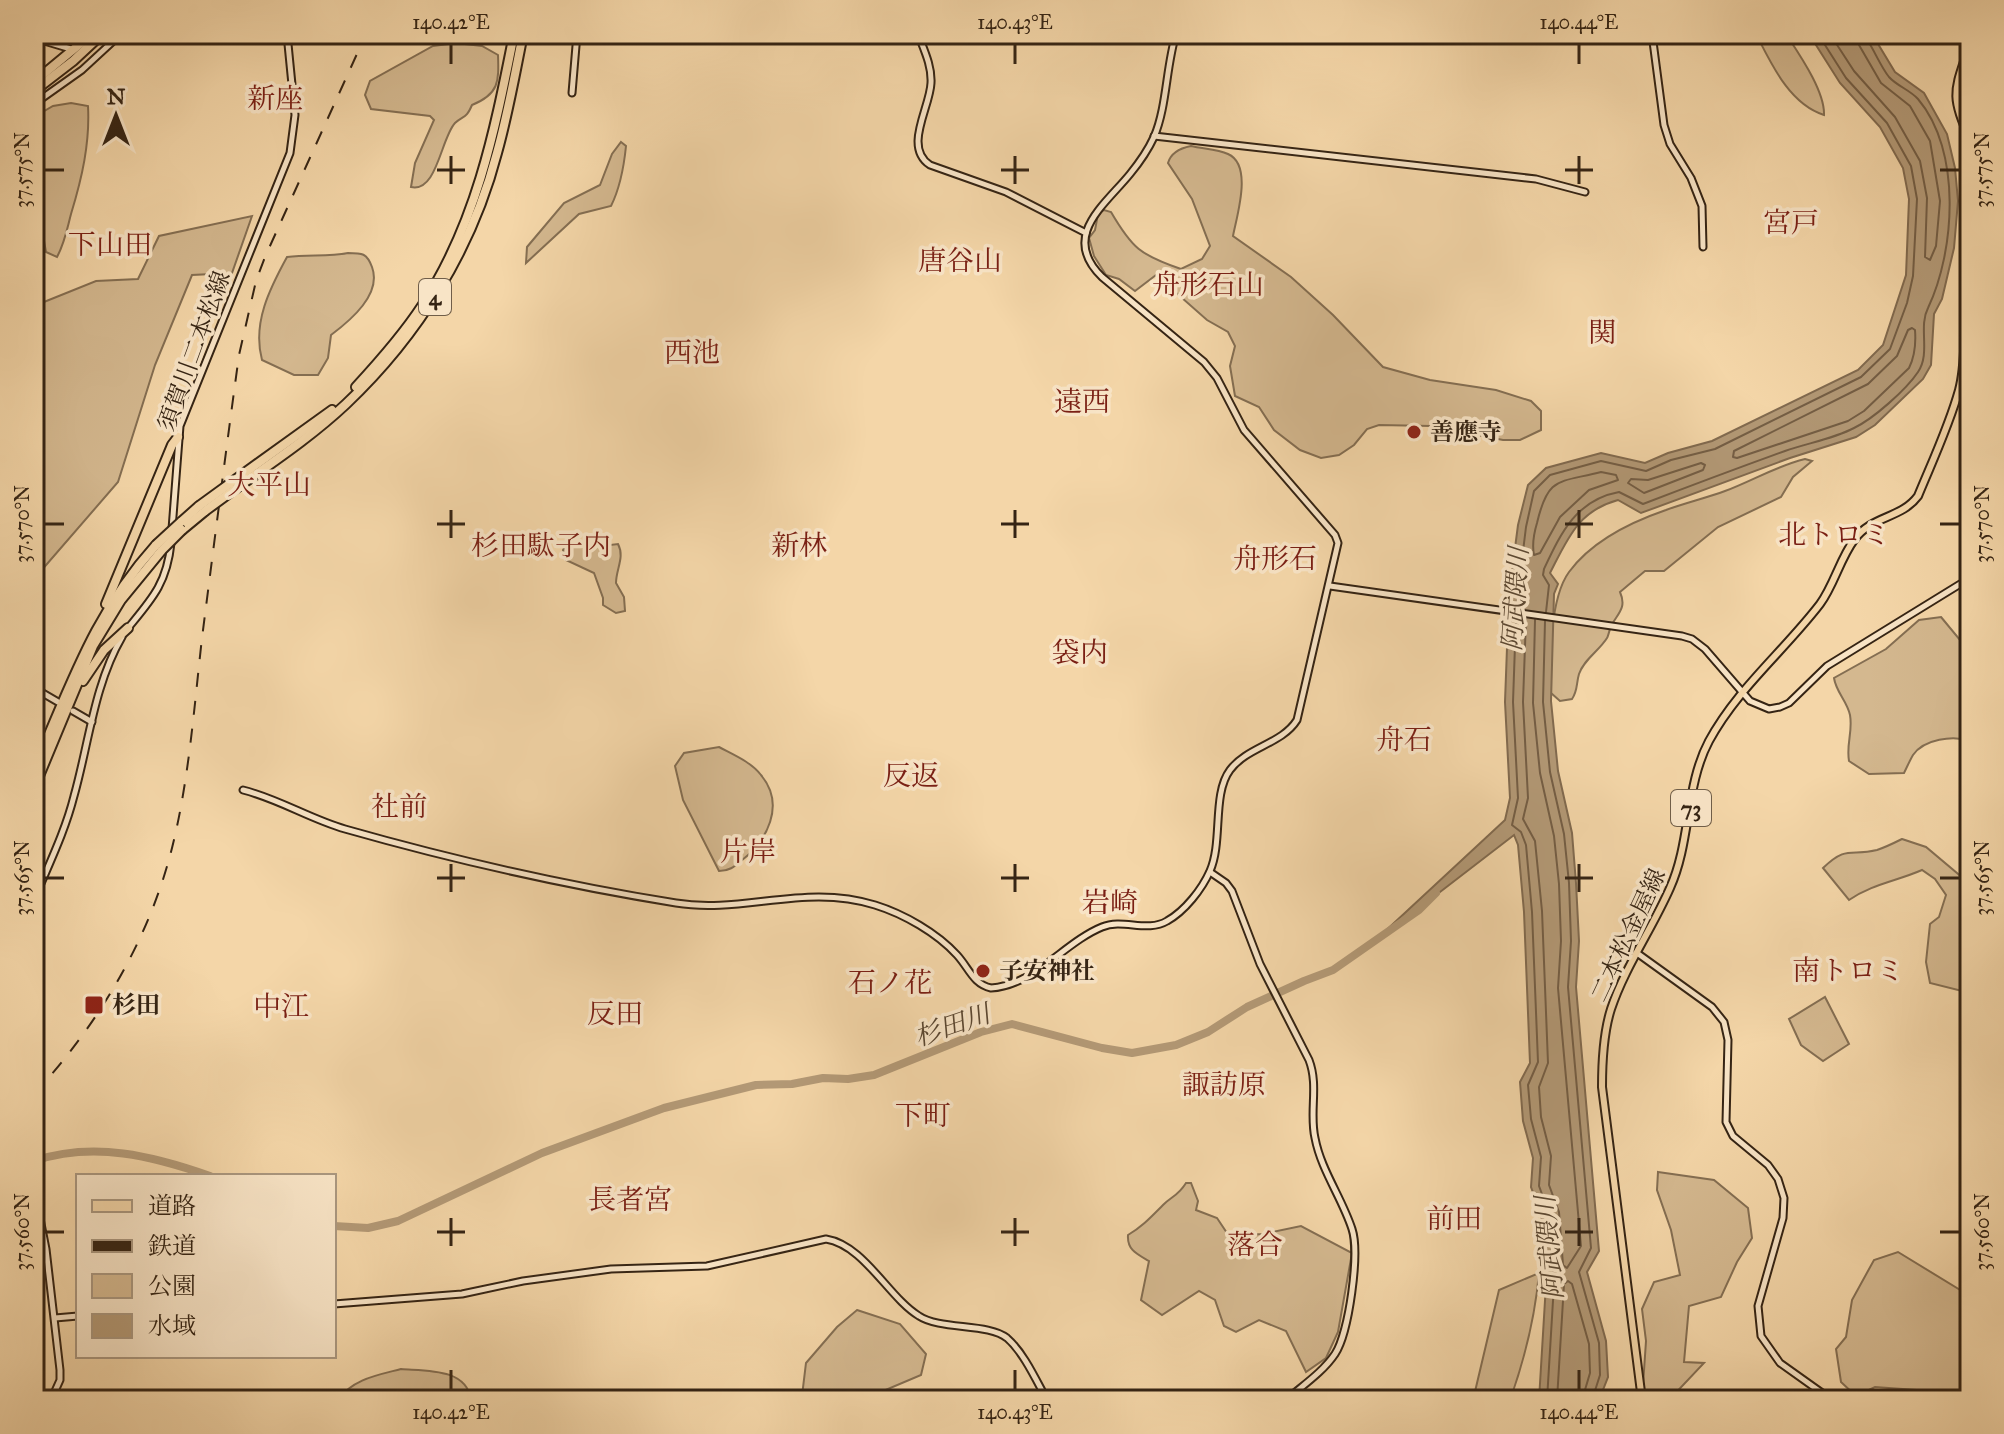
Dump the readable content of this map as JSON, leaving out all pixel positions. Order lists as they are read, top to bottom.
{
  "streets": {
    "highway": ["4"],
    "main road": ["73", "二本松金屋線"],
    "street": ["須賀川二本松線"]
  },
  "districts": [
    "新座",
    "宮戸",
    "下山田",
    "唐谷山",
    "舟形石山",
    "関",
    "西池",
    "遠西",
    "大平山",
    "北トロミ",
    "杉田駄子内",
    "新林",
    "舟形石",
    "袋内",
    "舟石",
    "反返",
    "社前",
    "片岸",
    "岩崎",
    "南トロミ",
    "石ノ花",
    "中江",
    "反田",
    "諏訪原",
    "下町",
    "長者宮",
    "前田",
    "落合"
  ],
  "water": ["阿武隈川", "杉田川"],
  "places": {
    "other": ["善應寺", "子安神社"],
    "transit": ["杉田"]
  },
  "legend": [
    "道路",
    "鉄道",
    "公園",
    "水域"
  ],
  "north": "top",
  "coordinates": [
    "140.42°E",
    "140.43°E",
    "140.44°E",
    "37.575°N",
    "37.570°N",
    "37.565°N",
    "37.560°N"
  ]
}
